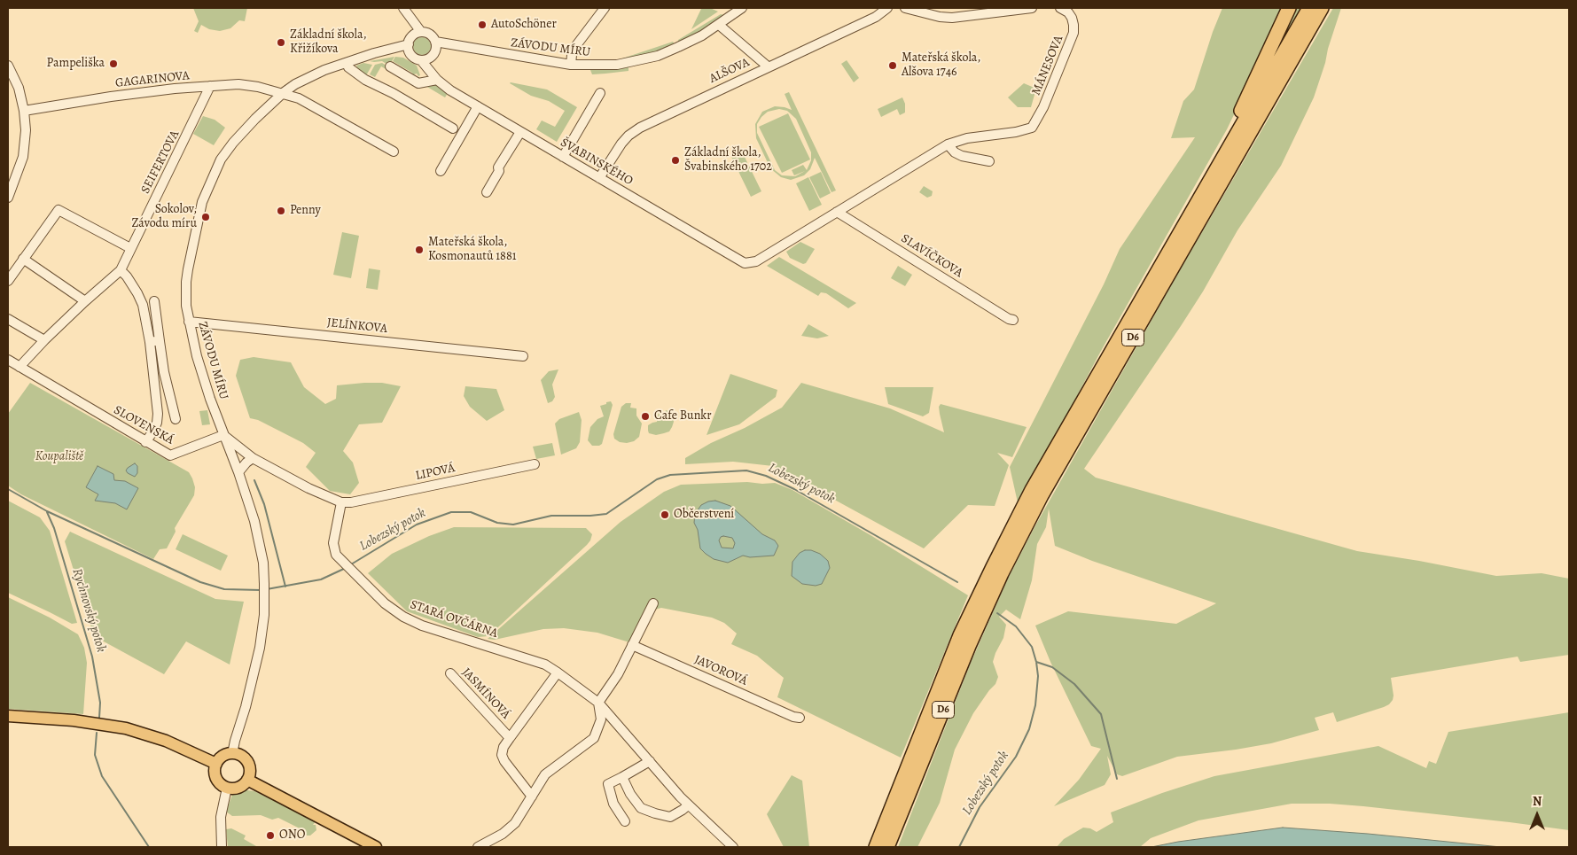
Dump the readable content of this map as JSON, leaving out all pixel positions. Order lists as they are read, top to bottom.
{
  "streets": {
    "highway": ["D6"],
    "street": [
      "ZÁVODU MÍRU",
      "MÁNESOVA",
      "ALŠOVA",
      "GAGARINOVA",
      "SEIFERTOVA",
      "ŠVABINSKÉHO",
      "SLAVÍČKOVA",
      "JELÍNKOVA",
      "SLOVENSKÁ",
      "LIPOVÁ",
      "STARÁ OVČÁRNA",
      "JAVOROVÁ",
      "JASMÍNOVÁ"
    ]
  },
  "crossings": [
    ["ZÁVODU MÍRU", "GAGARINOVA"],
    ["ZÁVODU MÍRU", "JELÍNKOVA"],
    ["ZÁVODU MÍRU", "SLOVENSKÁ"],
    ["ALŠOVA", "ŠVABINSKÉHO"],
    ["GAGARINOVA", "SEIFERTOVA"],
    ["SEIFERTOVA", "SLOVENSKÁ"],
    ["ŠVABINSKÉHO", "SLAVÍČKOVA"],
    ["LIPOVÁ", "STARÁ OVČÁRNA"]
  ],
  "water": ["Lobezský potok", "Rychnovský potok"],
  "parks": ["Koupaliště"],
  "places": [
    "AutoSchöner",
    "Základní škola, Křižíkova",
    "Pampeliška",
    "Mateřská škola, Alšova 1746",
    "Základní škola, Švabinského 1702",
    "Penny",
    "Sokolov, Závodu míru",
    "Mateřská škola, Kosmonautů 1881",
    "Cafe Bunkr",
    "Občerstvení",
    "ONO"
  ],
  "north": "top"
}
